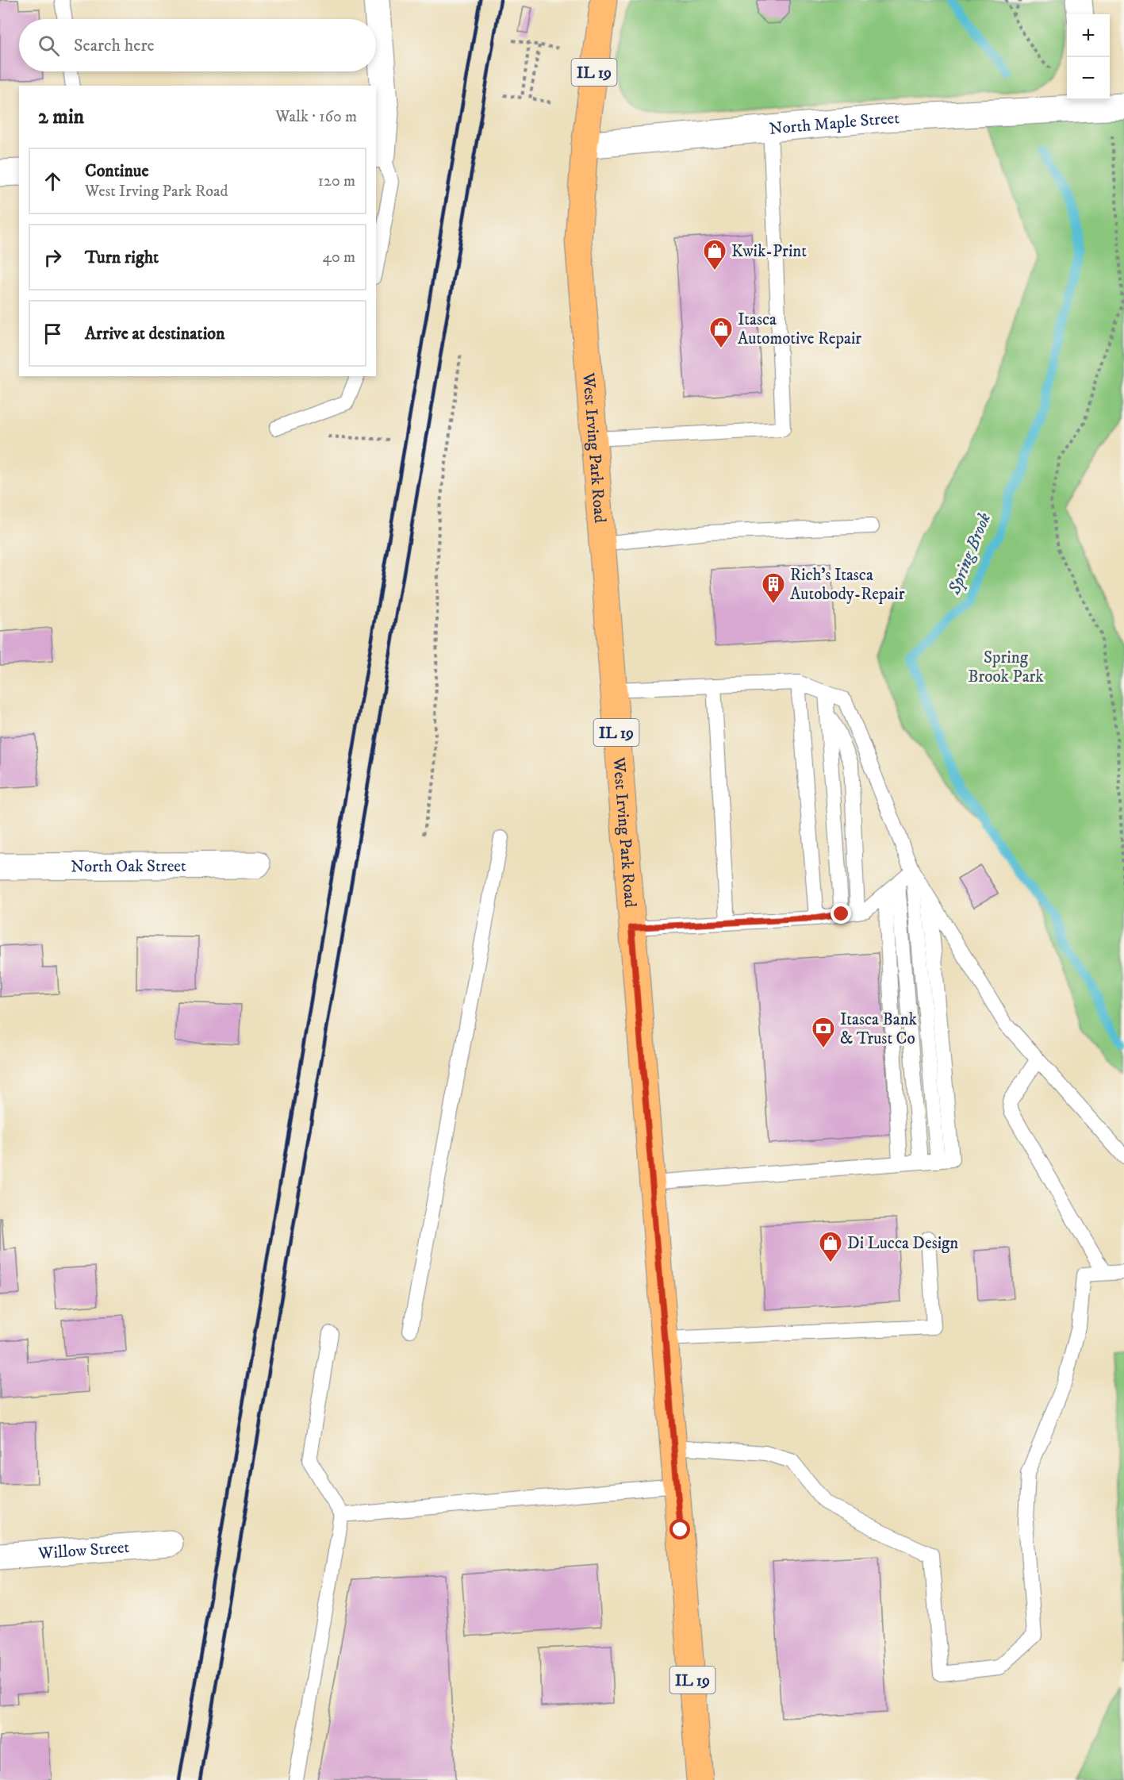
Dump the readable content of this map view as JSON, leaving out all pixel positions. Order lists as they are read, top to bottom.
{
  "streets": {
    "main road": ["IL 19", "West Irving Park Road"],
    "street": ["North Maple Street", "North Oak Street", "Willow Street"]
  },
  "crossings": [
    ["North Maple Street", "West Irving Park Road"]
  ],
  "water": ["Spring Brook"],
  "parks": ["Spring Brook Park"],
  "places": {
    "shop": ["Kwik-Print", "Itasca Automotive Repair", "Di Lucca Design"],
    "building": ["Rich's Itasca Autobody-Repair"],
    "bank": ["Itasca Bank & Trust Co"]
  },
  "page": {
    "map_buttons": ["+", "−"],
    "search": "Search here",
    "heading": ["2 min", "Walk · 160 m"],
    "list": [
      ["Continue", "West Irving Park Road", "120 m"],
      ["Turn right", "40 m"],
      "Arrive at destination"
    ]
  }
}
